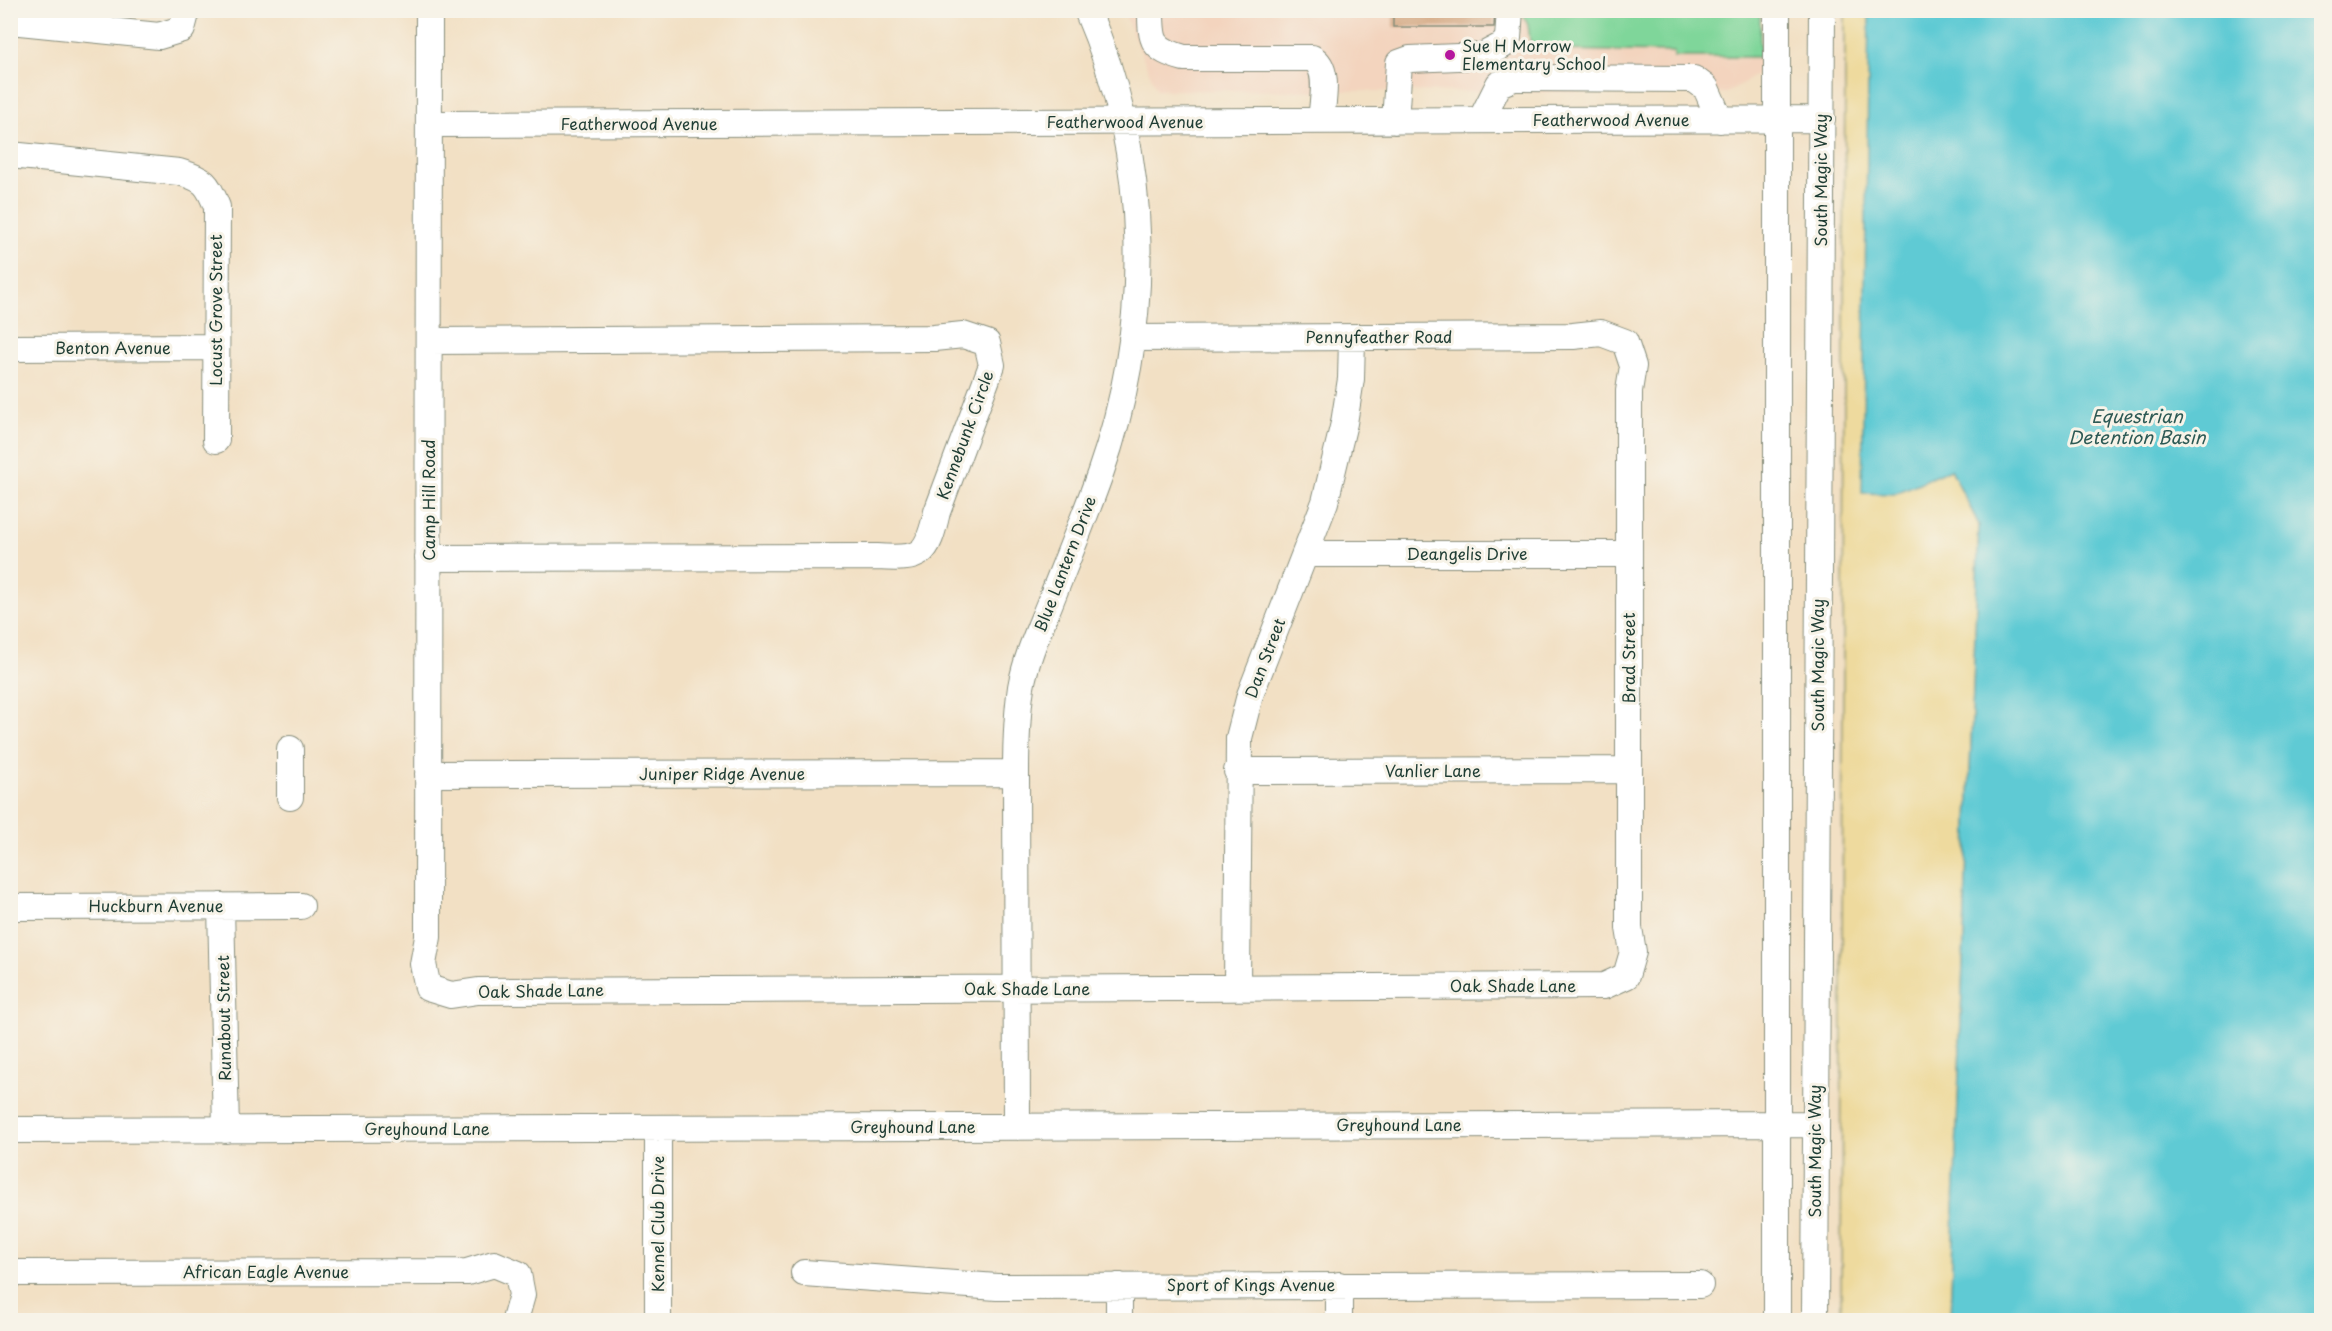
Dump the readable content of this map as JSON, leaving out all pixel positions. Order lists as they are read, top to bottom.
{
  "streets": {
    "street": [
      "Featherwood Avenue",
      "South Magic Way",
      "Locust Grove Street",
      "Pennyfeather Road",
      "Benton Avenue",
      "Kennebunk Circle",
      "Camp Hill Road",
      "Deangelis Drive",
      "Blue Lantern Drive",
      "Dan Street",
      "Brad Street",
      "Vanlier Lane",
      "Juniper Ridge Avenue",
      "Huckburn Avenue",
      "Oak Shade Lane",
      "Runabout Street",
      "Greyhound Lane",
      "Kennel Club Drive",
      "African Eagle Avenue",
      "Sport of Kings Avenue"
    ]
  },
  "crossings": [
    ["Featherwood Avenue", "South Magic Way"],
    ["Featherwood Avenue", "Camp Hill Road"],
    ["Featherwood Avenue", "Blue Lantern Drive"],
    ["South Magic Way", "Greyhound Lane"],
    ["Locust Grove Street", "Benton Avenue"],
    ["Pennyfeather Road", "Blue Lantern Drive"],
    ["Pennyfeather Road", "Dan Street"],
    ["Pennyfeather Road", "Brad Street"],
    ["Kennebunk Circle", "Camp Hill Road"],
    ["Camp Hill Road", "Juniper Ridge Avenue"],
    ["Camp Hill Road", "Oak Shade Lane"],
    ["Deangelis Drive", "Dan Street"],
    ["Deangelis Drive", "Brad Street"],
    ["Blue Lantern Drive", "Juniper Ridge Avenue"],
    ["Blue Lantern Drive", "Oak Shade Lane"],
    ["Blue Lantern Drive", "Greyhound Lane"],
    ["Dan Street", "Vanlier Lane"],
    ["Dan Street", "Oak Shade Lane"],
    ["Brad Street", "Vanlier Lane"],
    ["Brad Street", "Oak Shade Lane"],
    ["Huckburn Avenue", "Runabout Street"],
    ["Runabout Street", "Greyhound Lane"],
    ["Greyhound Lane", "Kennel Club Drive"]
  ],
  "water": ["Equestrian Detention Basin"],
  "places": ["Sue H Morrow Elementary School"]
}
